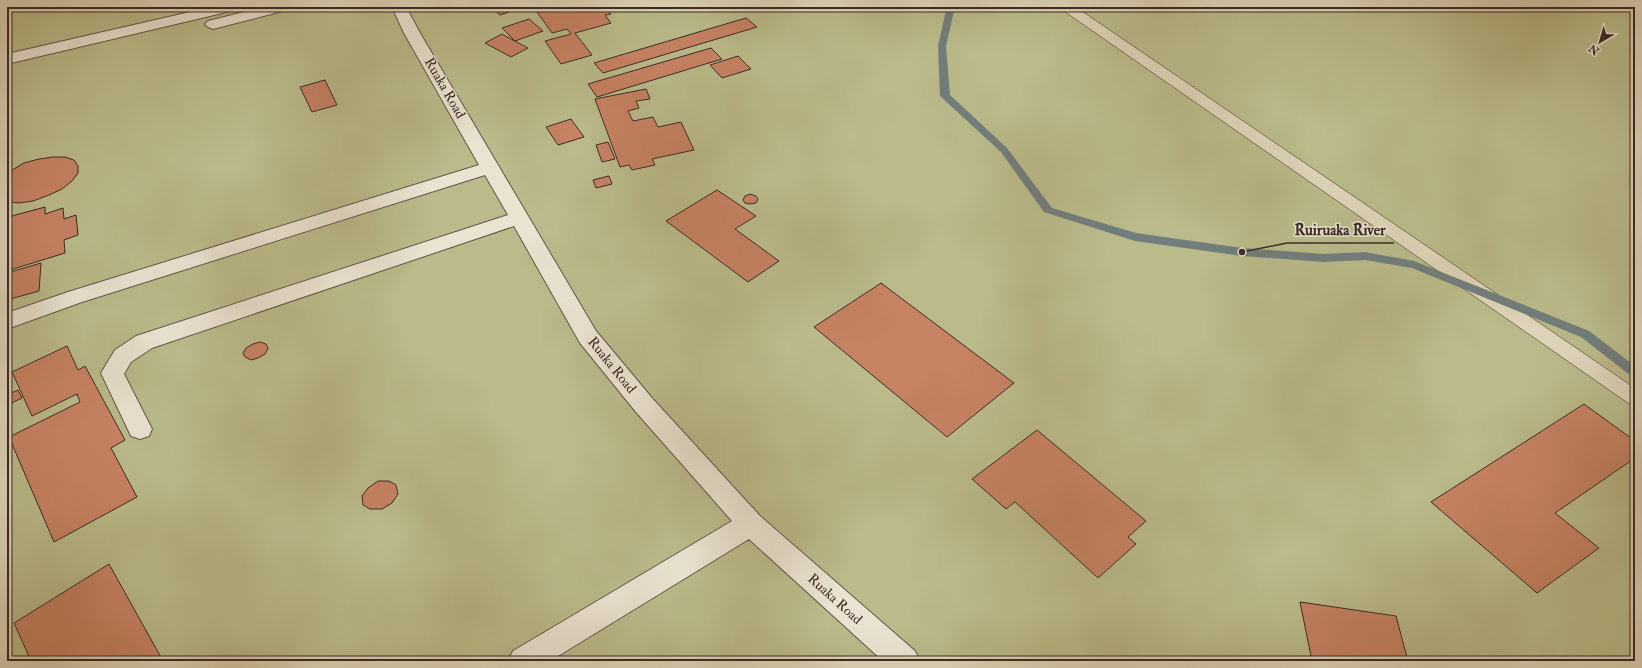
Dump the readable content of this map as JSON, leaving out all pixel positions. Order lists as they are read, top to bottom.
{
  "streets": {
    "street": ["Ruaka Road"]
  },
  "places": ["Ruiruaka River"],
  "north": "bottom left"
}
